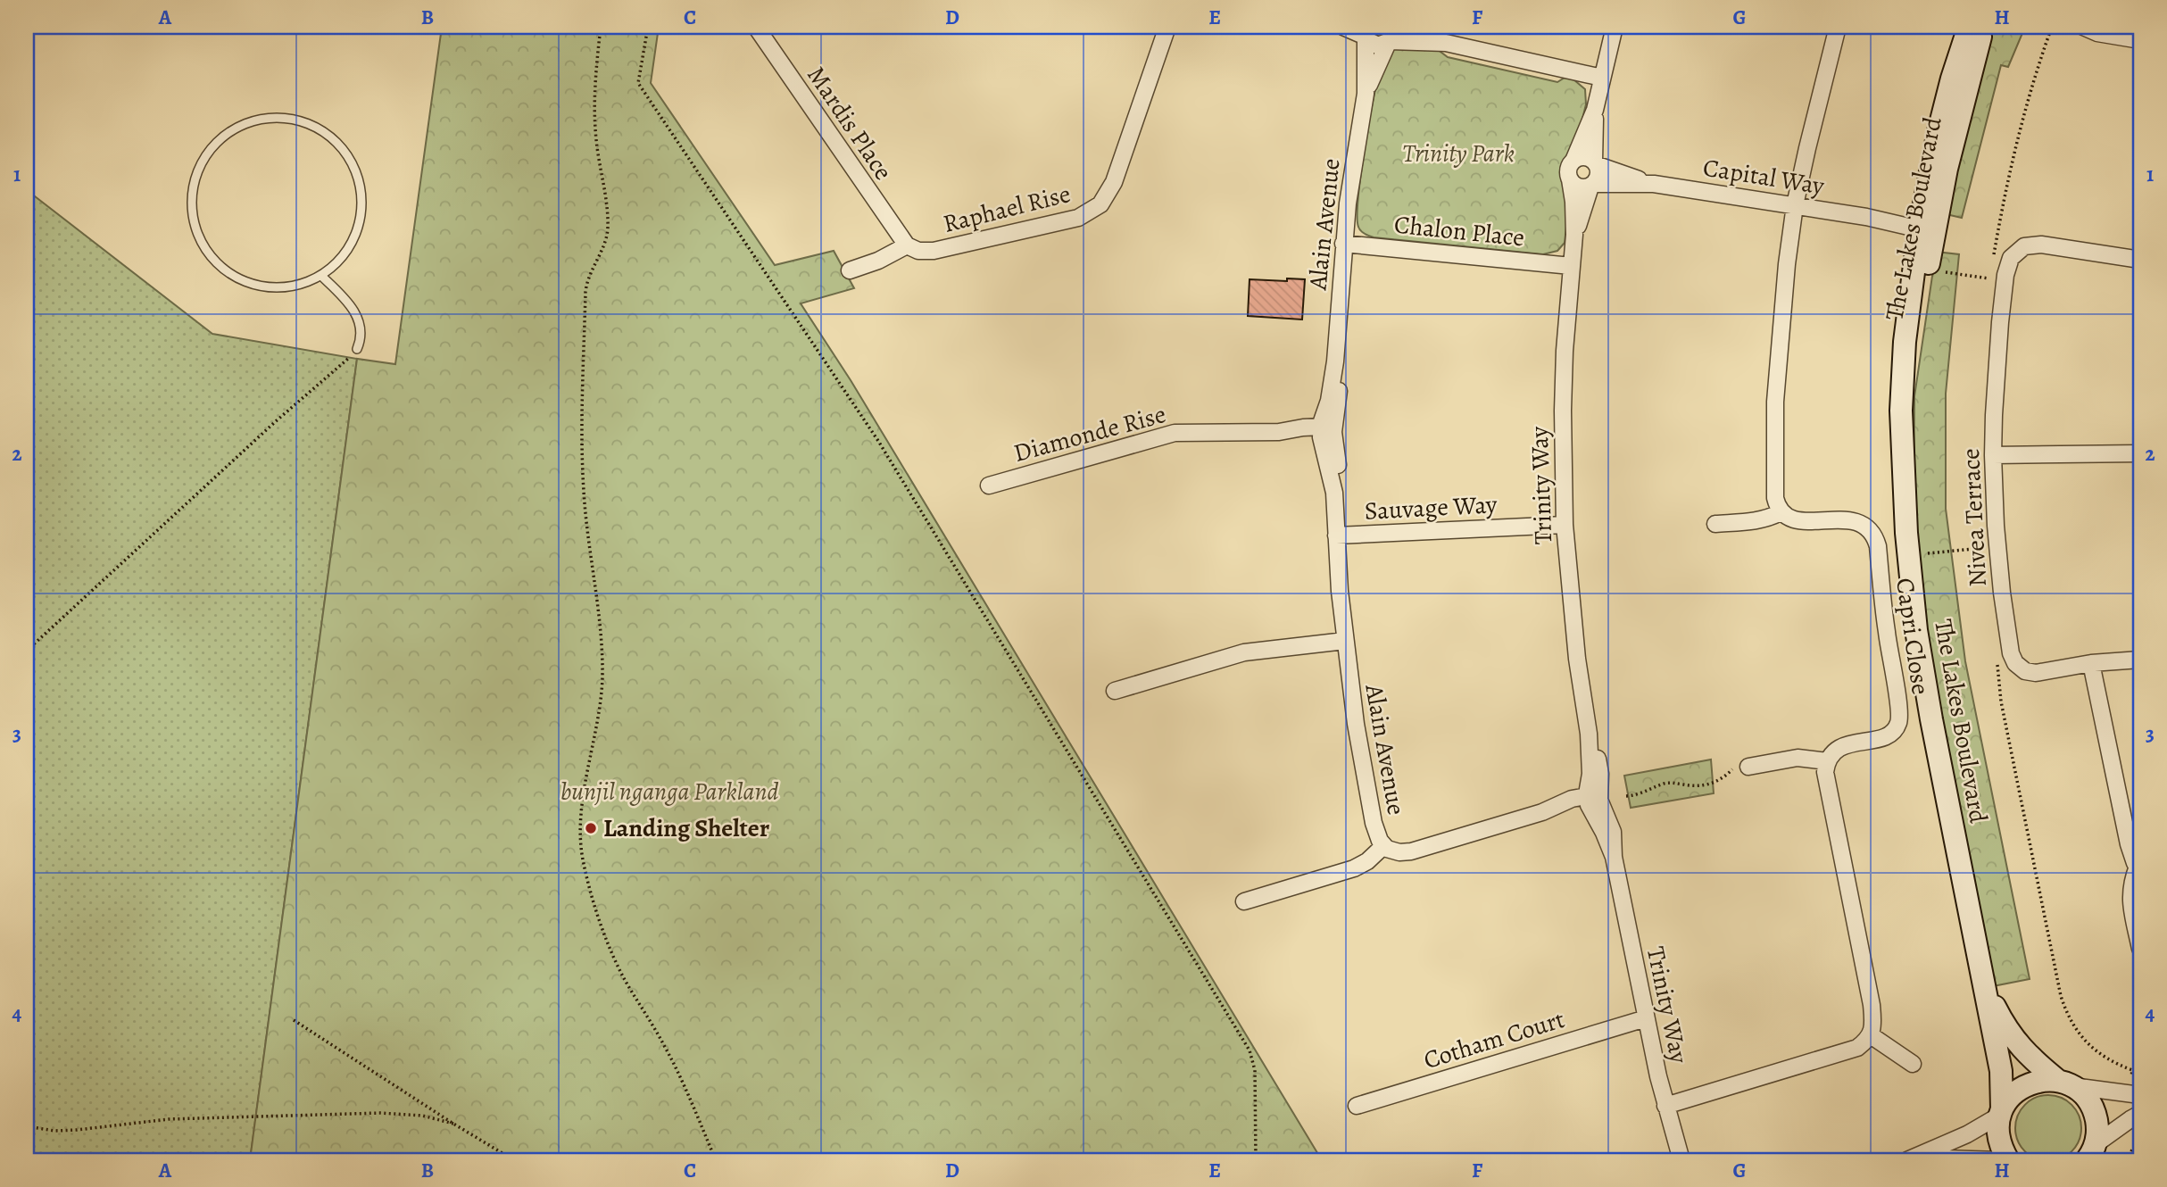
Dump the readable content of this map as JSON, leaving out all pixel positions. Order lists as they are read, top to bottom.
{
  "streets": {
    "street": [
      "Mardis Place",
      "Capital Way",
      "Raphael Rise",
      "The Lakes Boulevard",
      "Alain Avenue",
      "Chalon Place",
      "Diamonde Rise",
      "Trinity Way",
      "Sauvage Way",
      "Nivea Terrace",
      "Capri Close",
      "Cotham Court"
    ]
  },
  "crossings": [
    ["Mardis Place", "Raphael Rise"],
    ["Capital Way", "The Lakes Boulevard"],
    ["Capital Way", "Trinity Way"],
    ["Alain Avenue", "Chalon Place"],
    ["Alain Avenue", "Diamonde Rise"],
    ["Alain Avenue", "Trinity Way"],
    ["Alain Avenue", "Sauvage Way"],
    ["Chalon Place", "Trinity Way"],
    ["Trinity Way", "Sauvage Way"],
    ["Trinity Way", "Cotham Court"]
  ],
  "parks": ["Trinity Park", "bunjil nganga Parkland"],
  "places": ["Landing Shelter"],
  "grid": {
    "columns": [
      "A",
      "B",
      "C",
      "D",
      "E",
      "F",
      "G",
      "H"
    ],
    "rows": [
      "1",
      "2",
      "3",
      "4"
    ]
  }
}
